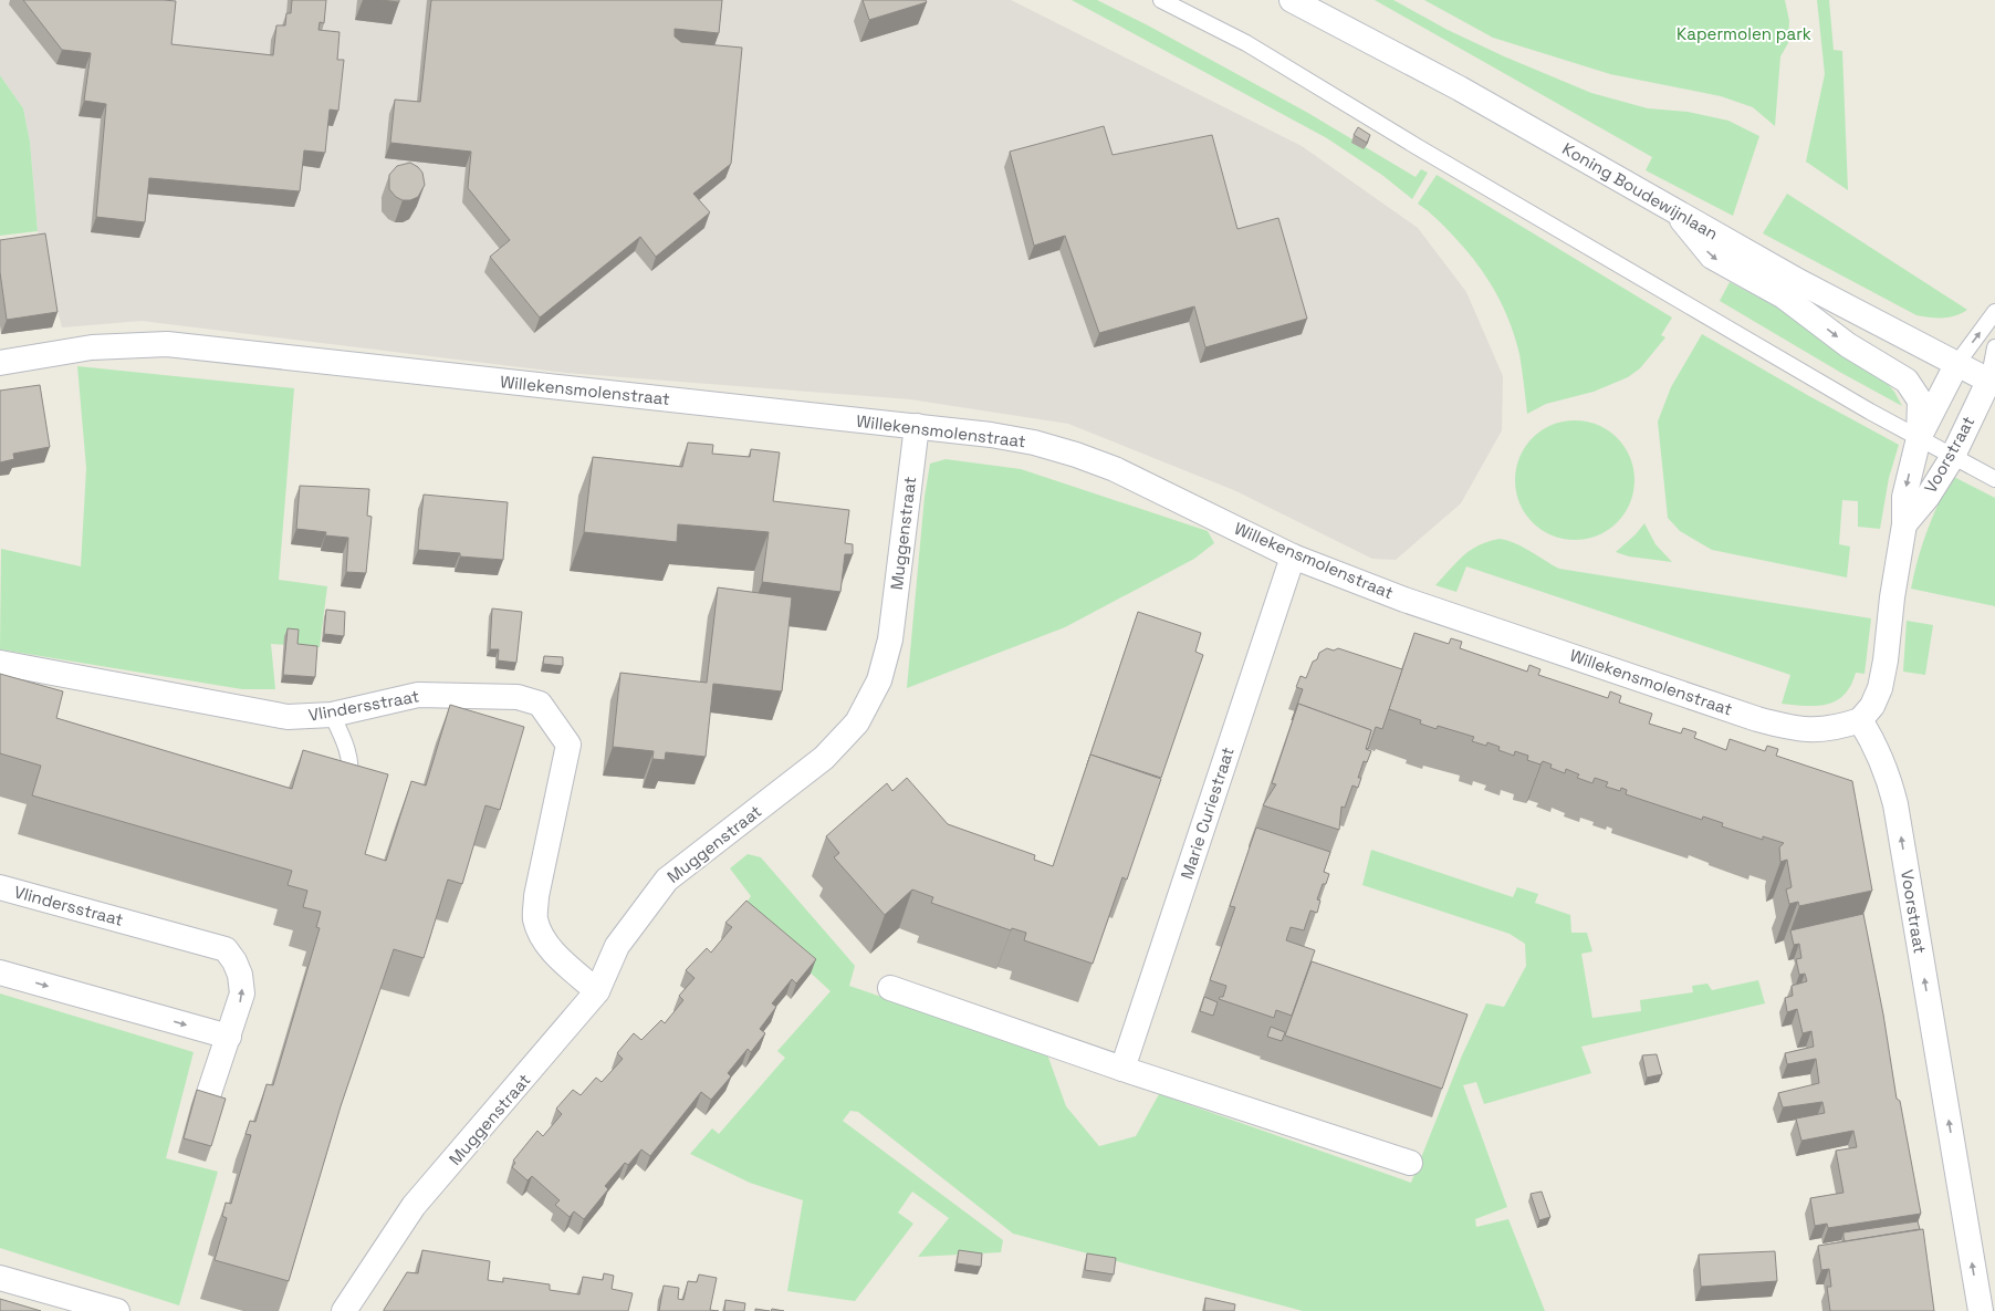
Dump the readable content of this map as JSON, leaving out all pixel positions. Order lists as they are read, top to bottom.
{
  "streets": {
    "street": [
      "Koning Boudewijnlaan",
      "Willekensmolenstraat",
      "Voorstraat",
      "Muggenstraat",
      "Vlindersstraat",
      "Marie Curiestraat"
    ]
  },
  "crossings": [
    ["Koning Boudewijnlaan", "Voorstraat"],
    ["Willekensmolenstraat", "Voorstraat"],
    ["Willekensmolenstraat", "Muggenstraat"],
    ["Willekensmolenstraat", "Marie Curiestraat"],
    ["Muggenstraat", "Vlindersstraat"]
  ],
  "parks": ["Kapermolen park"]
}
